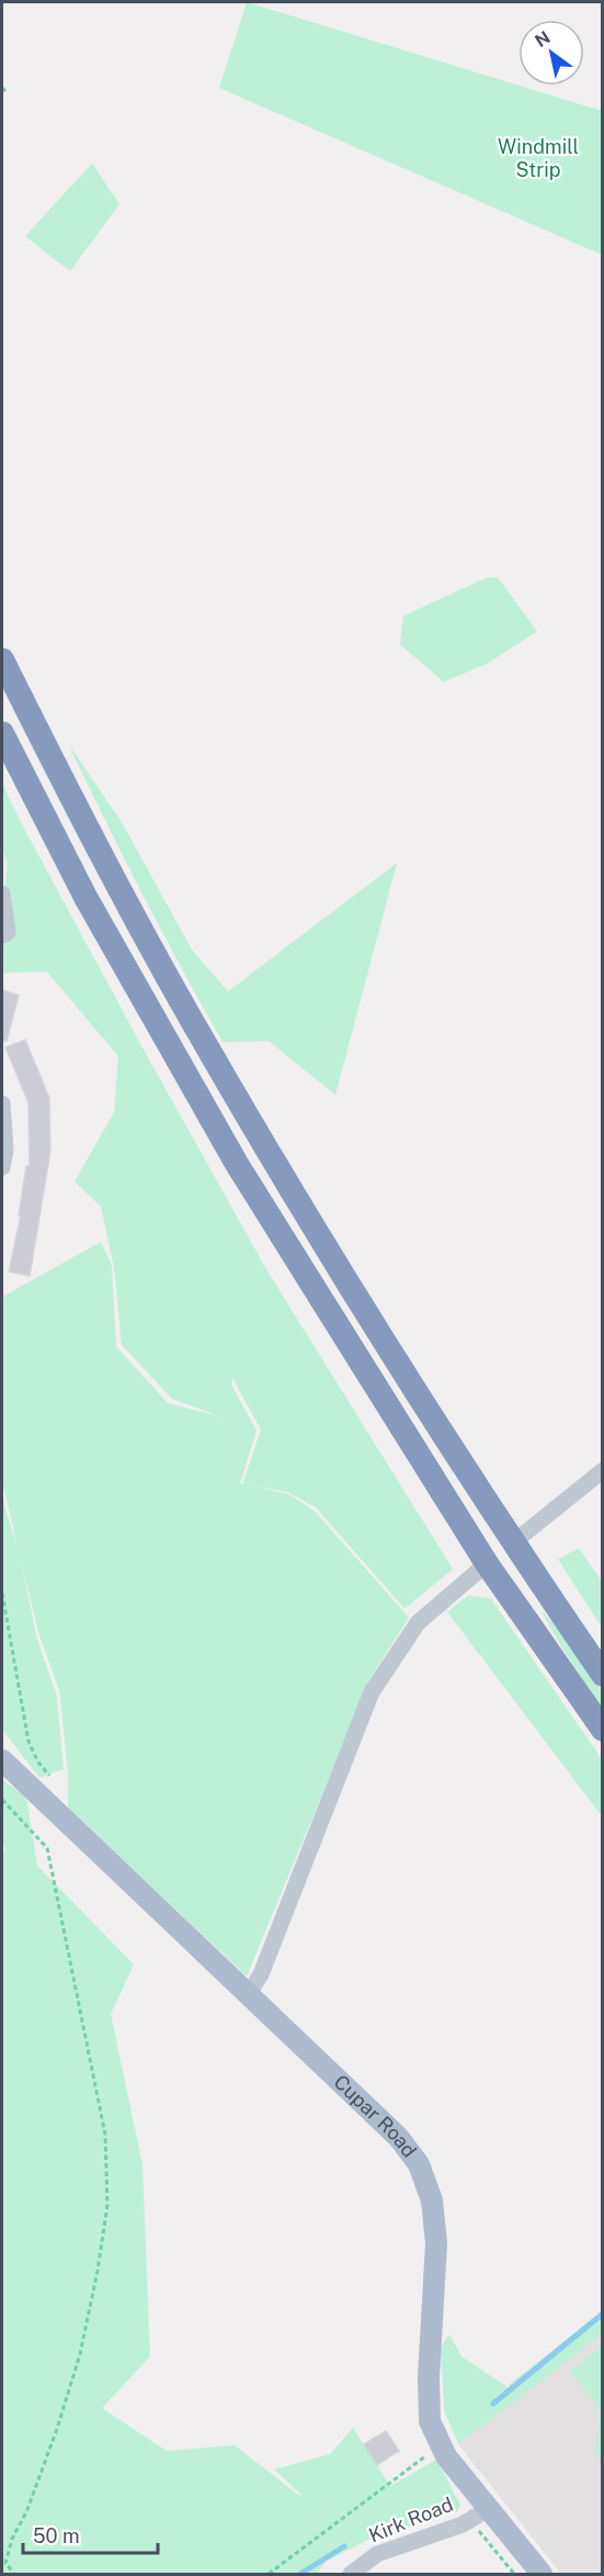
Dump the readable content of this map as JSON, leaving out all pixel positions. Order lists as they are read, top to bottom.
{
  "streets": {
    "main road": ["Cupar Road"],
    "street": ["Kirk Road"]
  },
  "crossings": [
    ["Cupar Road", "Kirk Road"]
  ],
  "parks": ["Windmill Strip"],
  "scale_bar": "50 m",
  "north": "top left"
}
